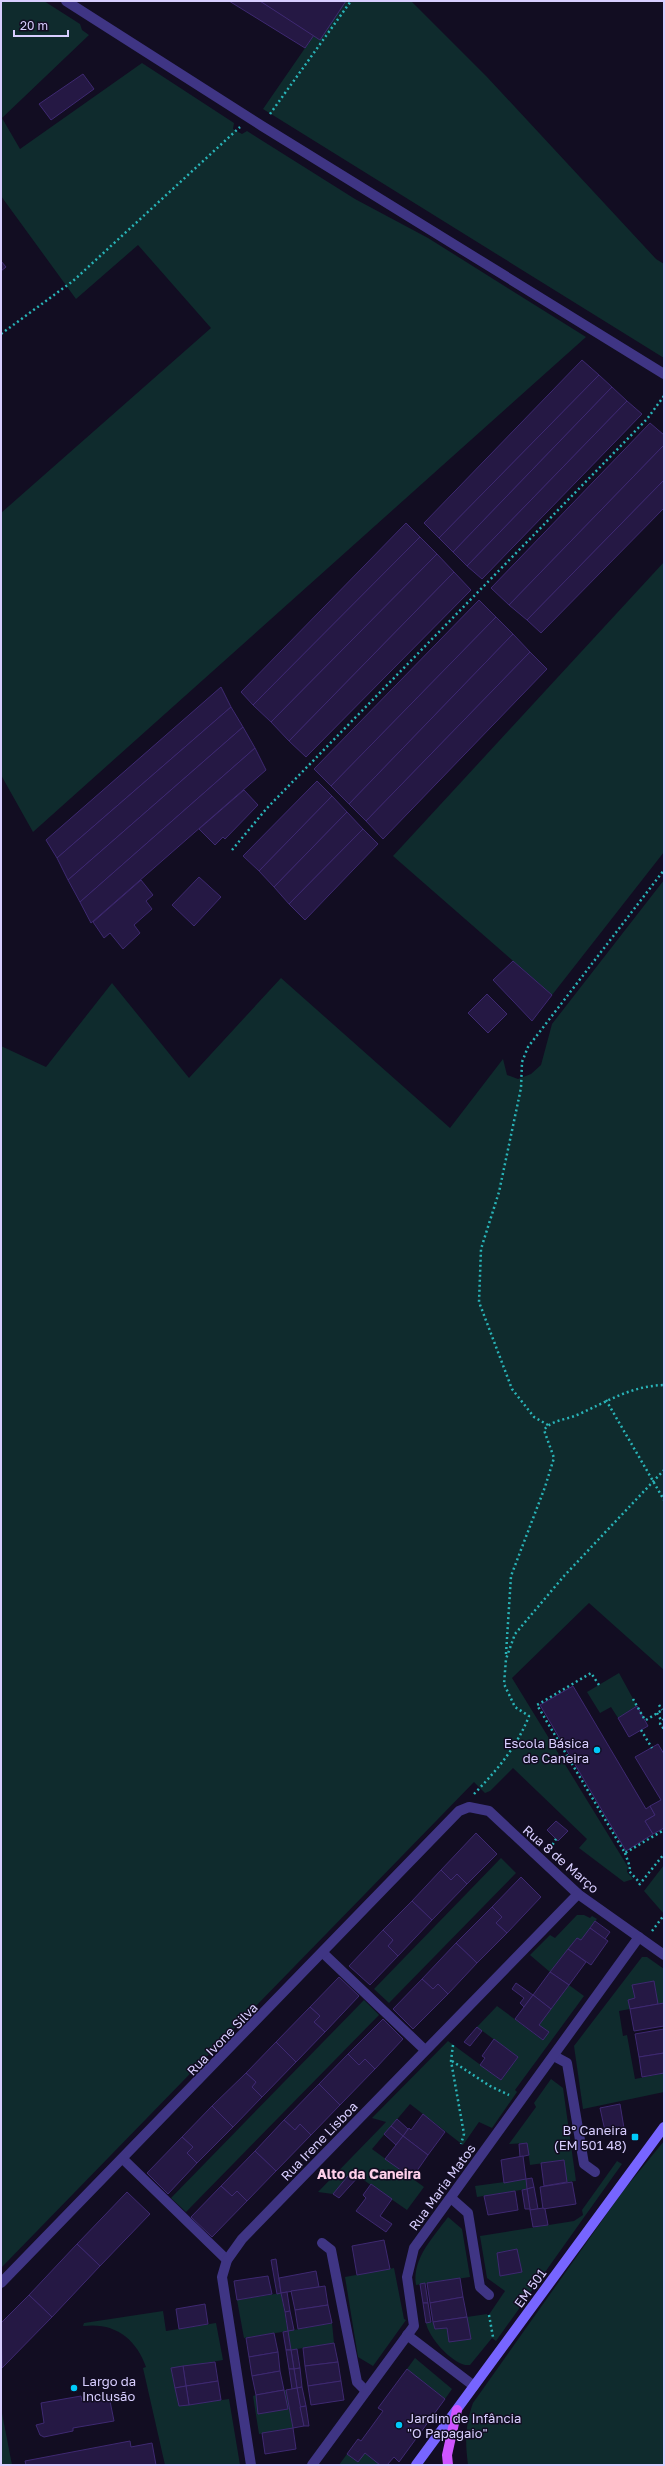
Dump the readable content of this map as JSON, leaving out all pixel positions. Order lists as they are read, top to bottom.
{
  "streets": {
    "main road": ["EM 501"],
    "street": [
      "Rua 8 de Março",
      "Rua Ivone Silva",
      "Rua Irene Lisboa",
      "Rua Maria Matos"
    ]
  },
  "crossings": [
    ["Rua 8 de Março", "Rua Ivone Silva"],
    ["Rua 8 de Março", "Rua Irene Lisboa"],
    ["Rua 8 de Março", "Rua Maria Matos"]
  ],
  "districts": ["Alto da Caneira"],
  "places": {
    "other": ["Escola Básica de Caneira", "Largo da Inclusão", "Jardim de Infância \"O Papagaio\""],
    "transit": ["Bº Caneira (EM 501 48)"]
  },
  "scale_bar": "20 m"
}
